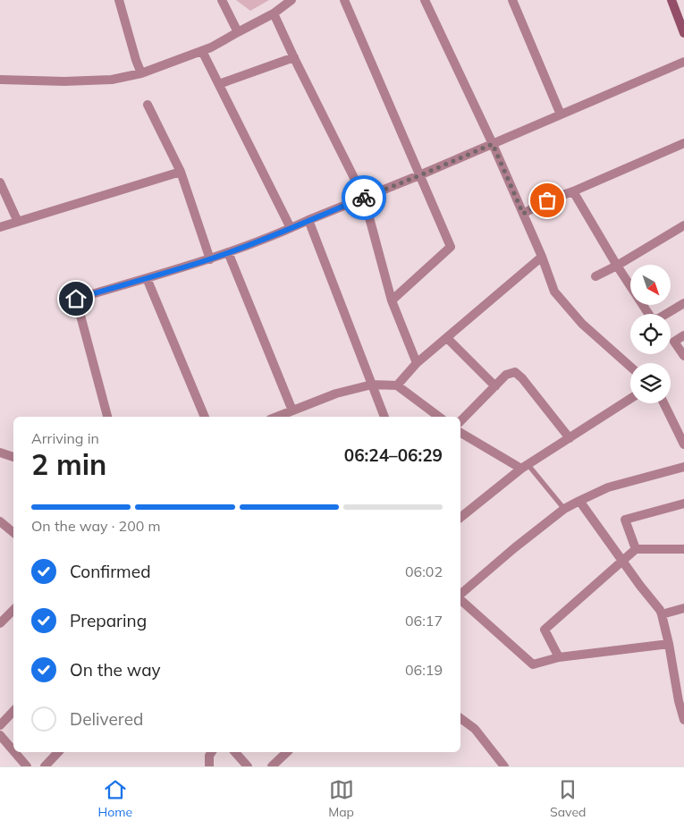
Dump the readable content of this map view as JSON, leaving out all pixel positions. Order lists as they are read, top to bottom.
{
  "north": "bottom right",
  "page": {
    "heading": ["2 min", "Arriving in", "06:24–06:29"],
    "bar": "On the way · 200 m",
    "list": [
      ["Confirmed", "06:02"],
      ["Preparing", "06:17"],
      ["On the way", "06:19"],
      "Delivered"
    ],
    "tabs": ["Home", "Map", "Saved"]
  }
}
